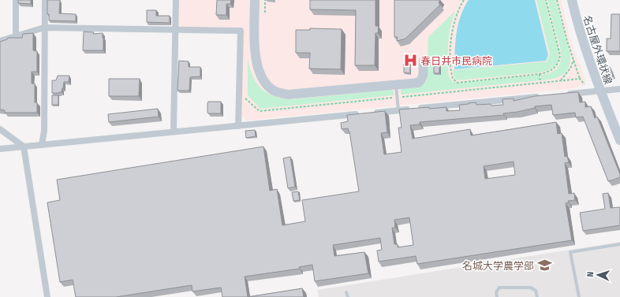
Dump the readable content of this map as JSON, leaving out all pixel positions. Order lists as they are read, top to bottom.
{
  "streets": {
    "street": ["名古屋外環状線"]
  },
  "places": {
    "hospital": ["春日井市民病院"],
    "school or university": ["名城大学農学部"]
  },
  "north": "left"
}
